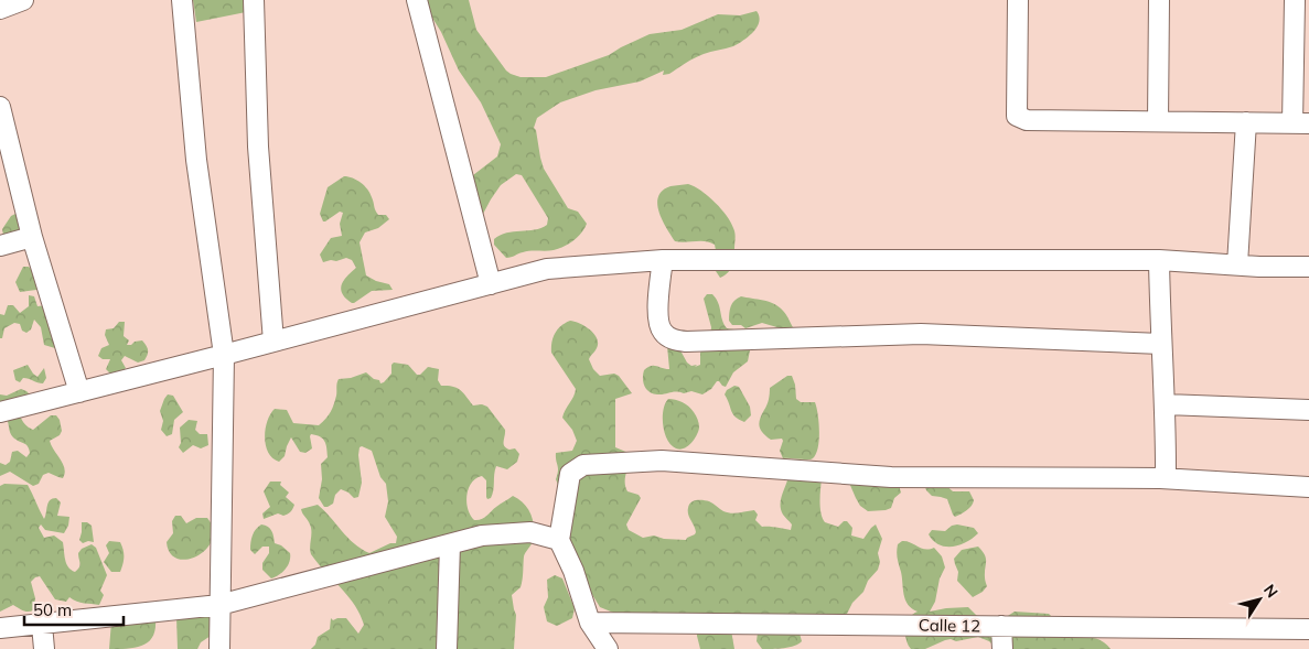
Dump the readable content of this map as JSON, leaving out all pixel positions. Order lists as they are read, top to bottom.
{
  "streets": {
    "street": ["Calle 12"]
  },
  "scale_bar": "50 m",
  "north": "top right"
}
